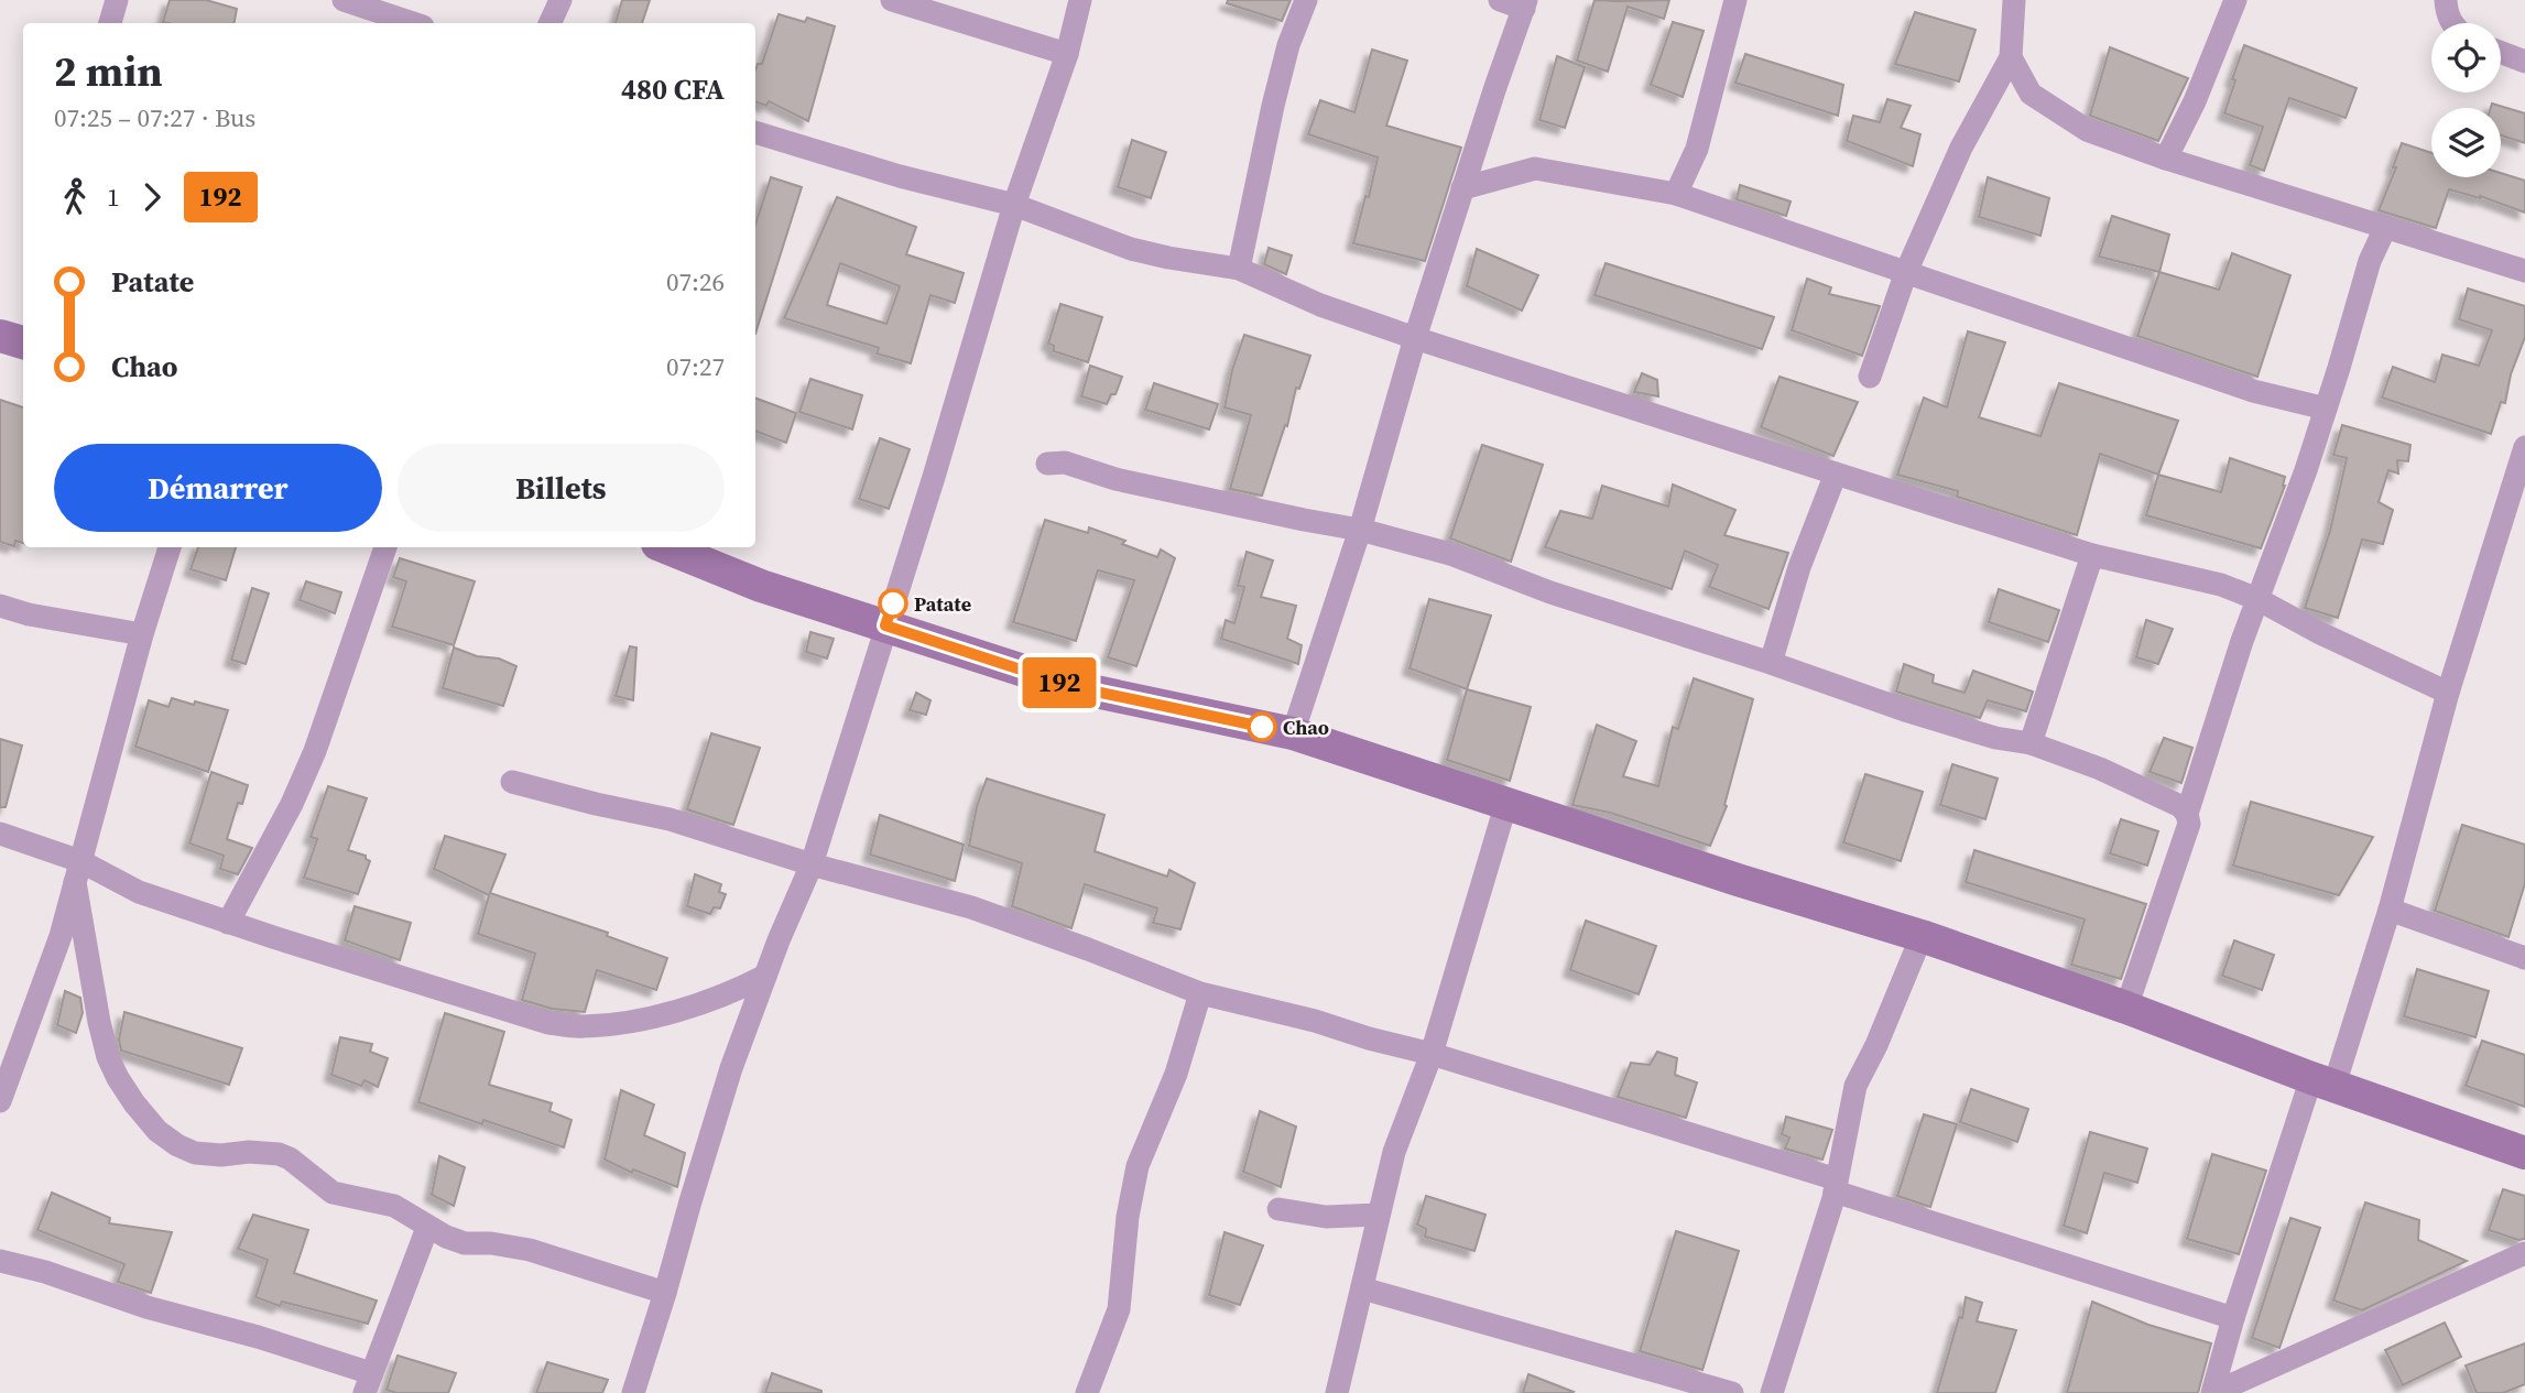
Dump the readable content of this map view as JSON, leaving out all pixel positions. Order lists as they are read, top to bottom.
{
  "places": ["Patate", "Chao"],
  "lines": ["bus line 192"],
  "page": {
    "on_map": "192",
    "heading": ["2 min", "07:25 – 07:27 · Bus", "480 CFA"],
    "legs": ["1", "192"],
    "list": [
      {
        "name": "Patate",
        "value": "07:26"
      },
      {
        "name": "Chao",
        "value": "07:27"
      }
    ],
    "buttons": ["Démarrer", "Billets"]
  }
}
